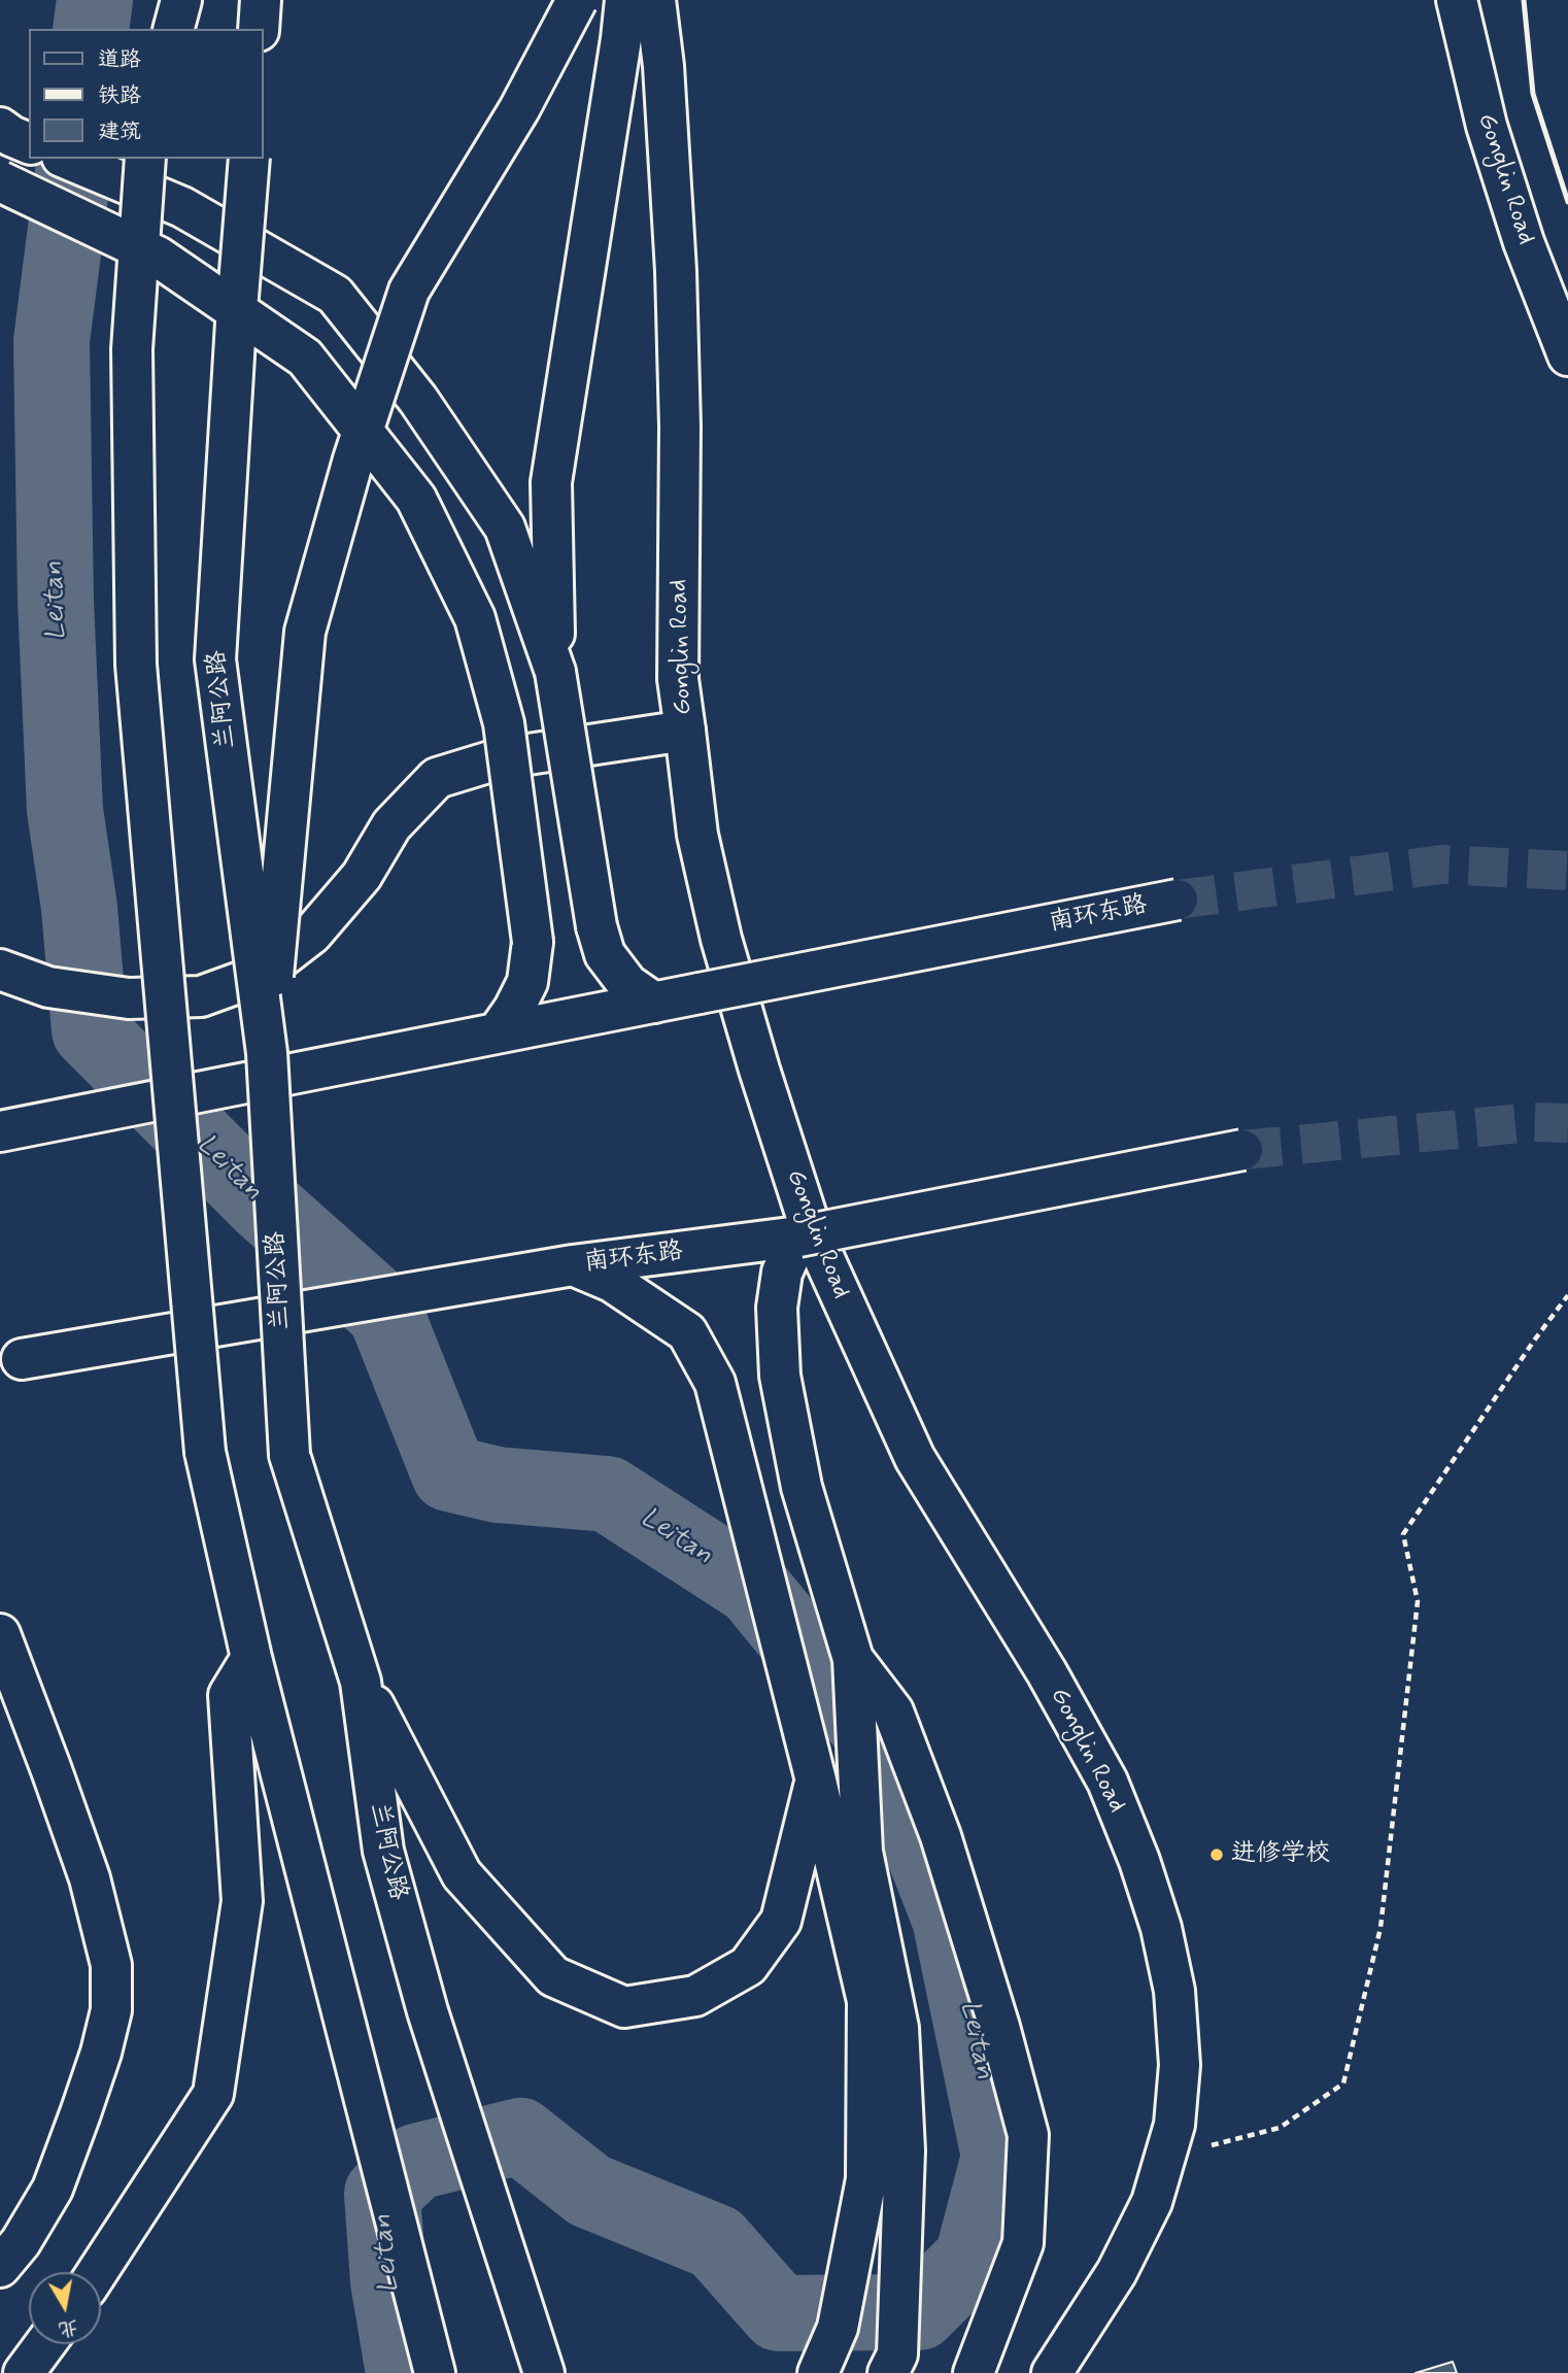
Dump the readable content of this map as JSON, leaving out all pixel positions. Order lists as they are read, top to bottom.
{
  "streets": {
    "main road": ["Gonglin Road", "兰阿公路", "南环东路"]
  },
  "water": ["Leitan"],
  "places": ["进修学校"],
  "legend": ["道路", "铁路", "建筑"],
  "north": "bottom"
}
